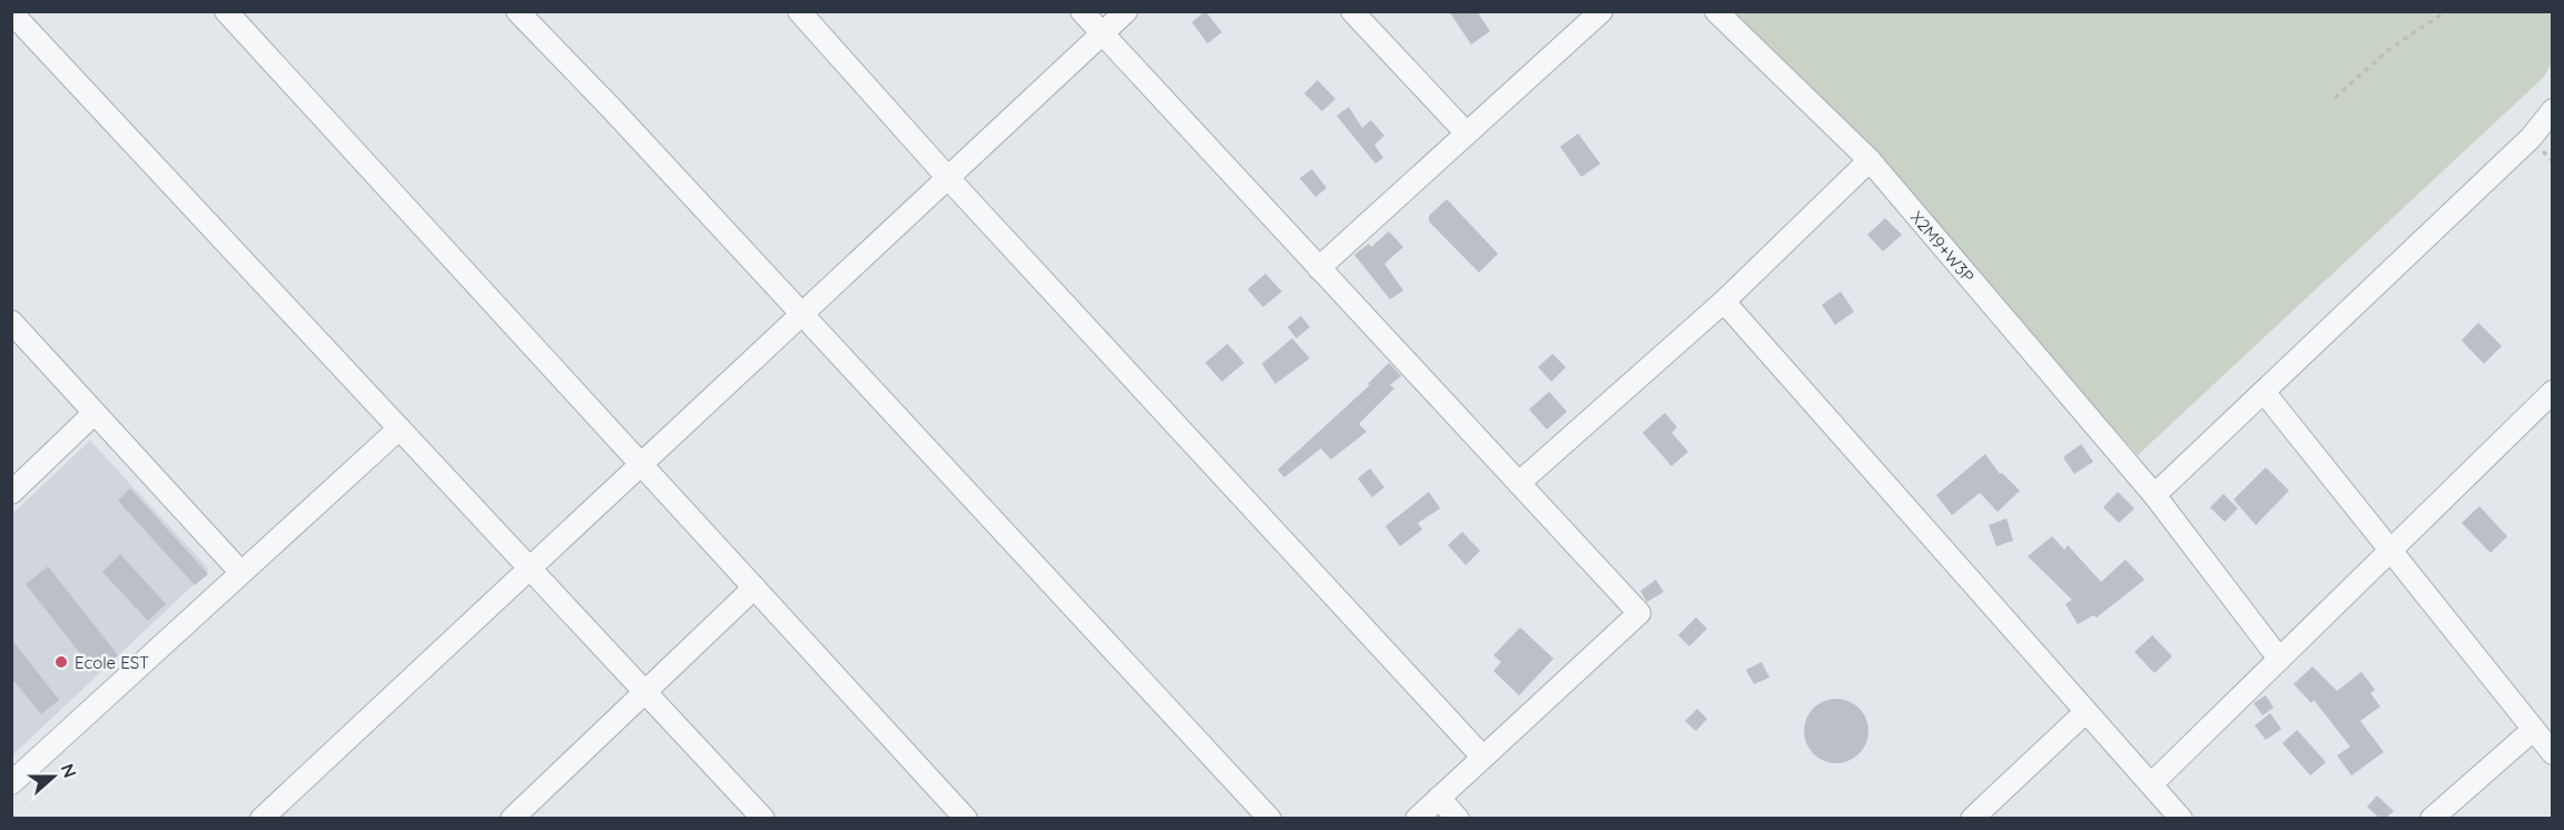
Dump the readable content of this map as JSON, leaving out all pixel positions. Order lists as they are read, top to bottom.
{
  "streets": {
    "street": ["X2M9+W3P"]
  },
  "places": ["Ecole EST"],
  "north": "right"
}
